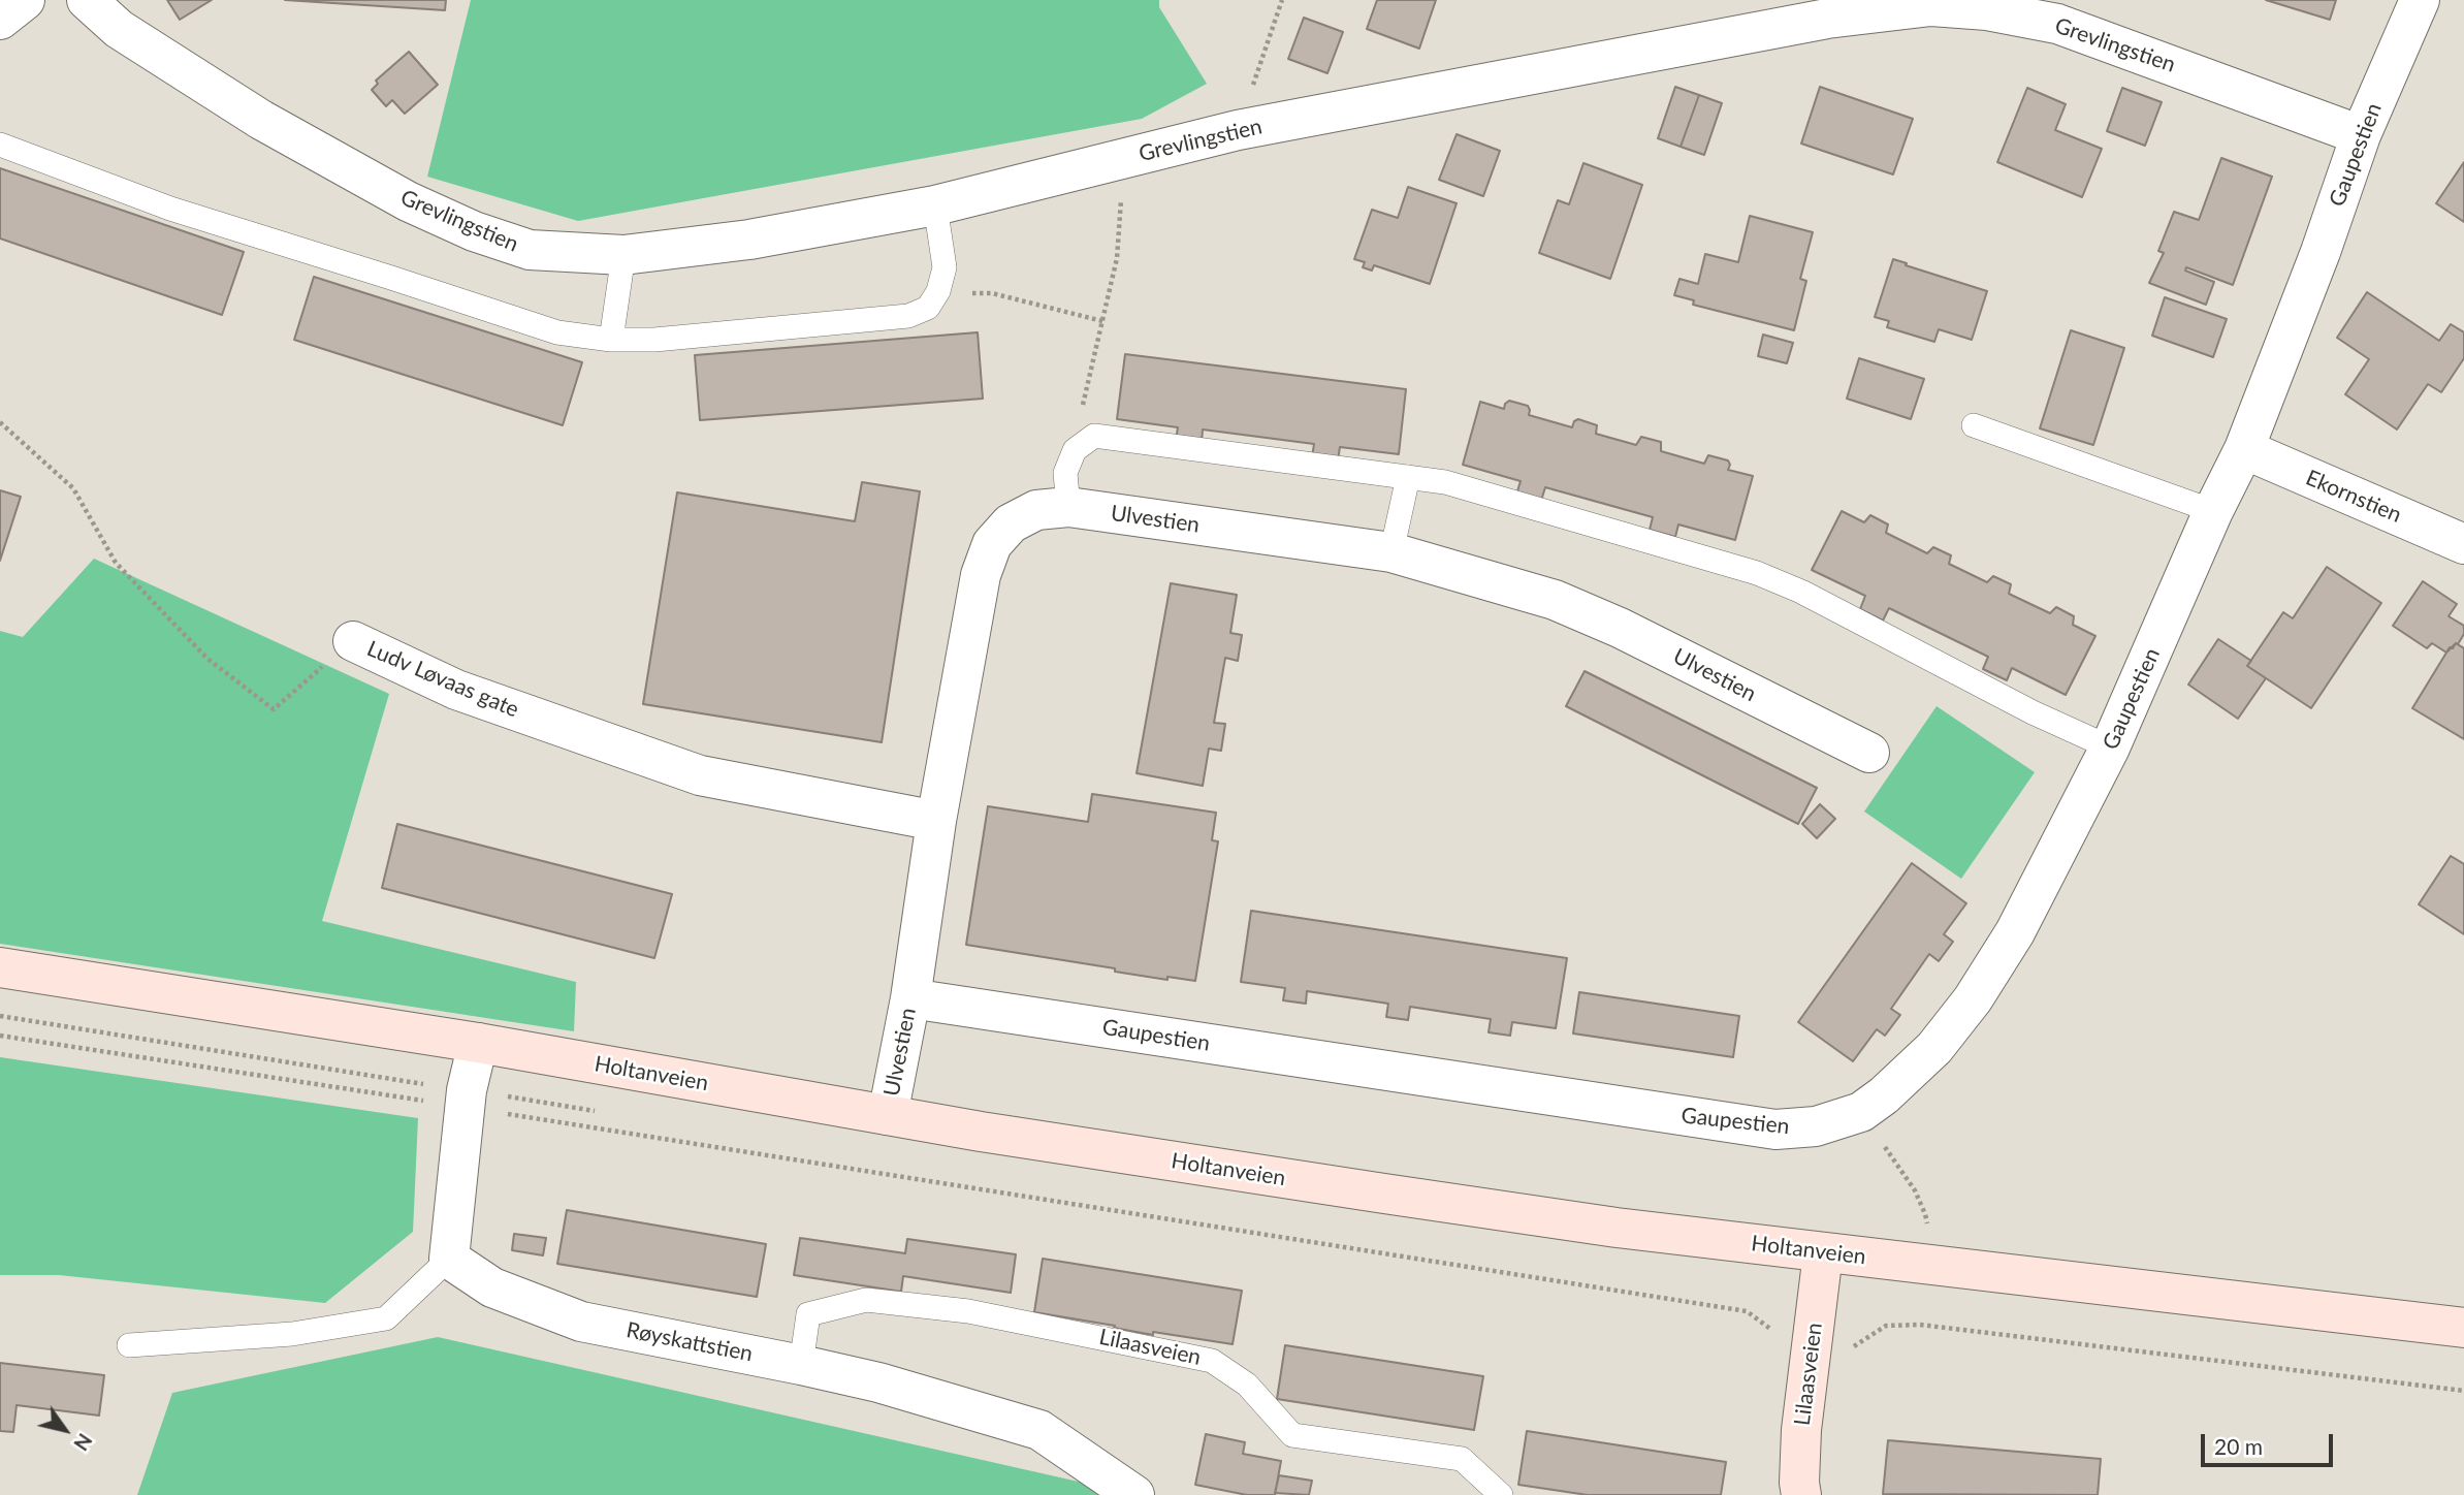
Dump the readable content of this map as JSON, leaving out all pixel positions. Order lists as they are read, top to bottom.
{
  "streets": {
    "main road": ["Holtanveien", "Lilaasveien"],
    "street": [
      "Grevlingstien",
      "Gaupestien",
      "Ekornstien",
      "Ulvestien",
      "Ludv Løvaas gate",
      "Røyskattstien"
    ]
  },
  "crossings": [
    ["Grevlingstien", "Gaupestien"],
    ["Gaupestien", "Ekornstien"],
    ["Gaupestien", "Ulvestien"],
    ["Ulvestien", "Ludv Løvaas gate"],
    ["Ulvestien", "Holtanveien"],
    ["Holtanveien", "Lilaasveien"],
    ["Røyskattstien", "Lilaasveien"]
  ],
  "scale_bar": "20 m",
  "north": "bottom right"
}
